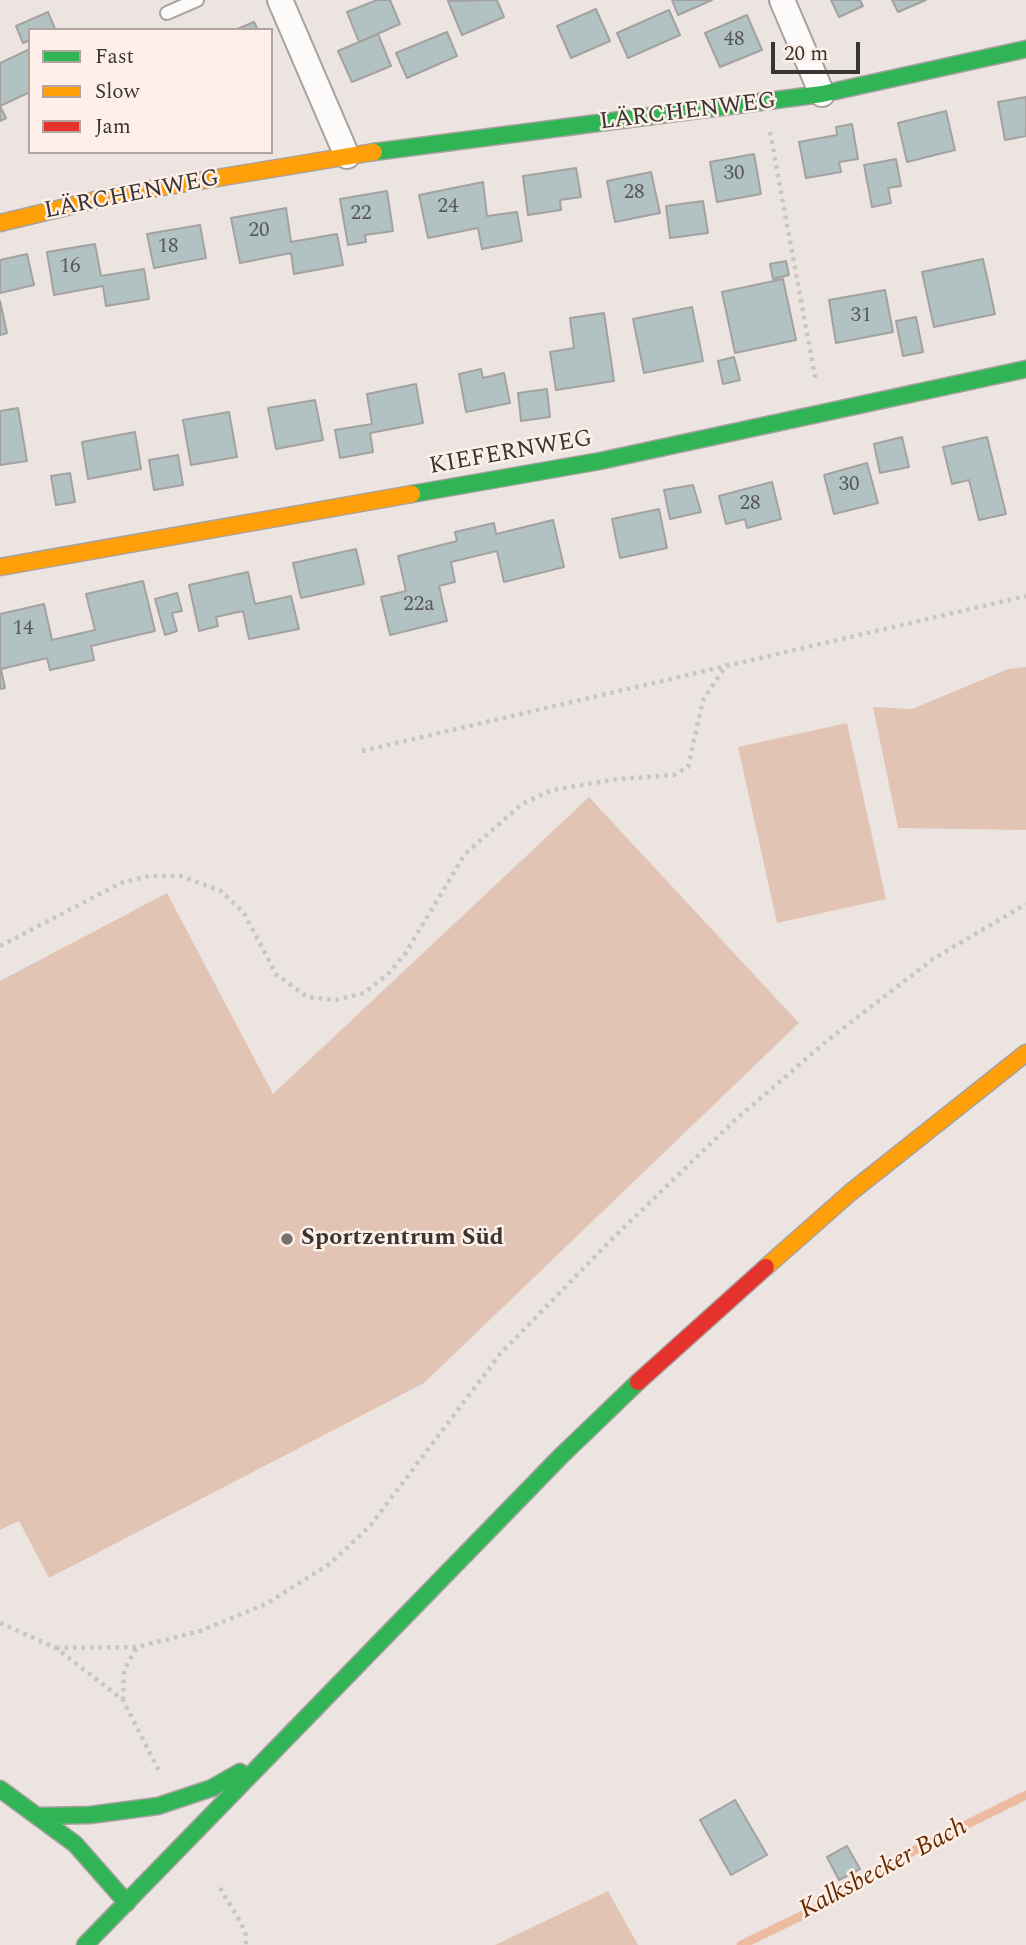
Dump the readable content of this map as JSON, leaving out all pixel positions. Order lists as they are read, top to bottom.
{
  "streets": {
    "street": ["LÄRCHENWEG", "KIEFERNWEG"]
  },
  "water": ["Kalksbecker Bach"],
  "places": ["Sportzentrum Süd"],
  "house_numbers": [
    "48",
    "30",
    "28",
    "24",
    "22",
    "20",
    "18",
    "16",
    "31",
    "30",
    "28",
    "22a",
    "14"
  ],
  "legend": ["Fast", "Slow", "Jam"],
  "scale_bar": "20 m"
}
